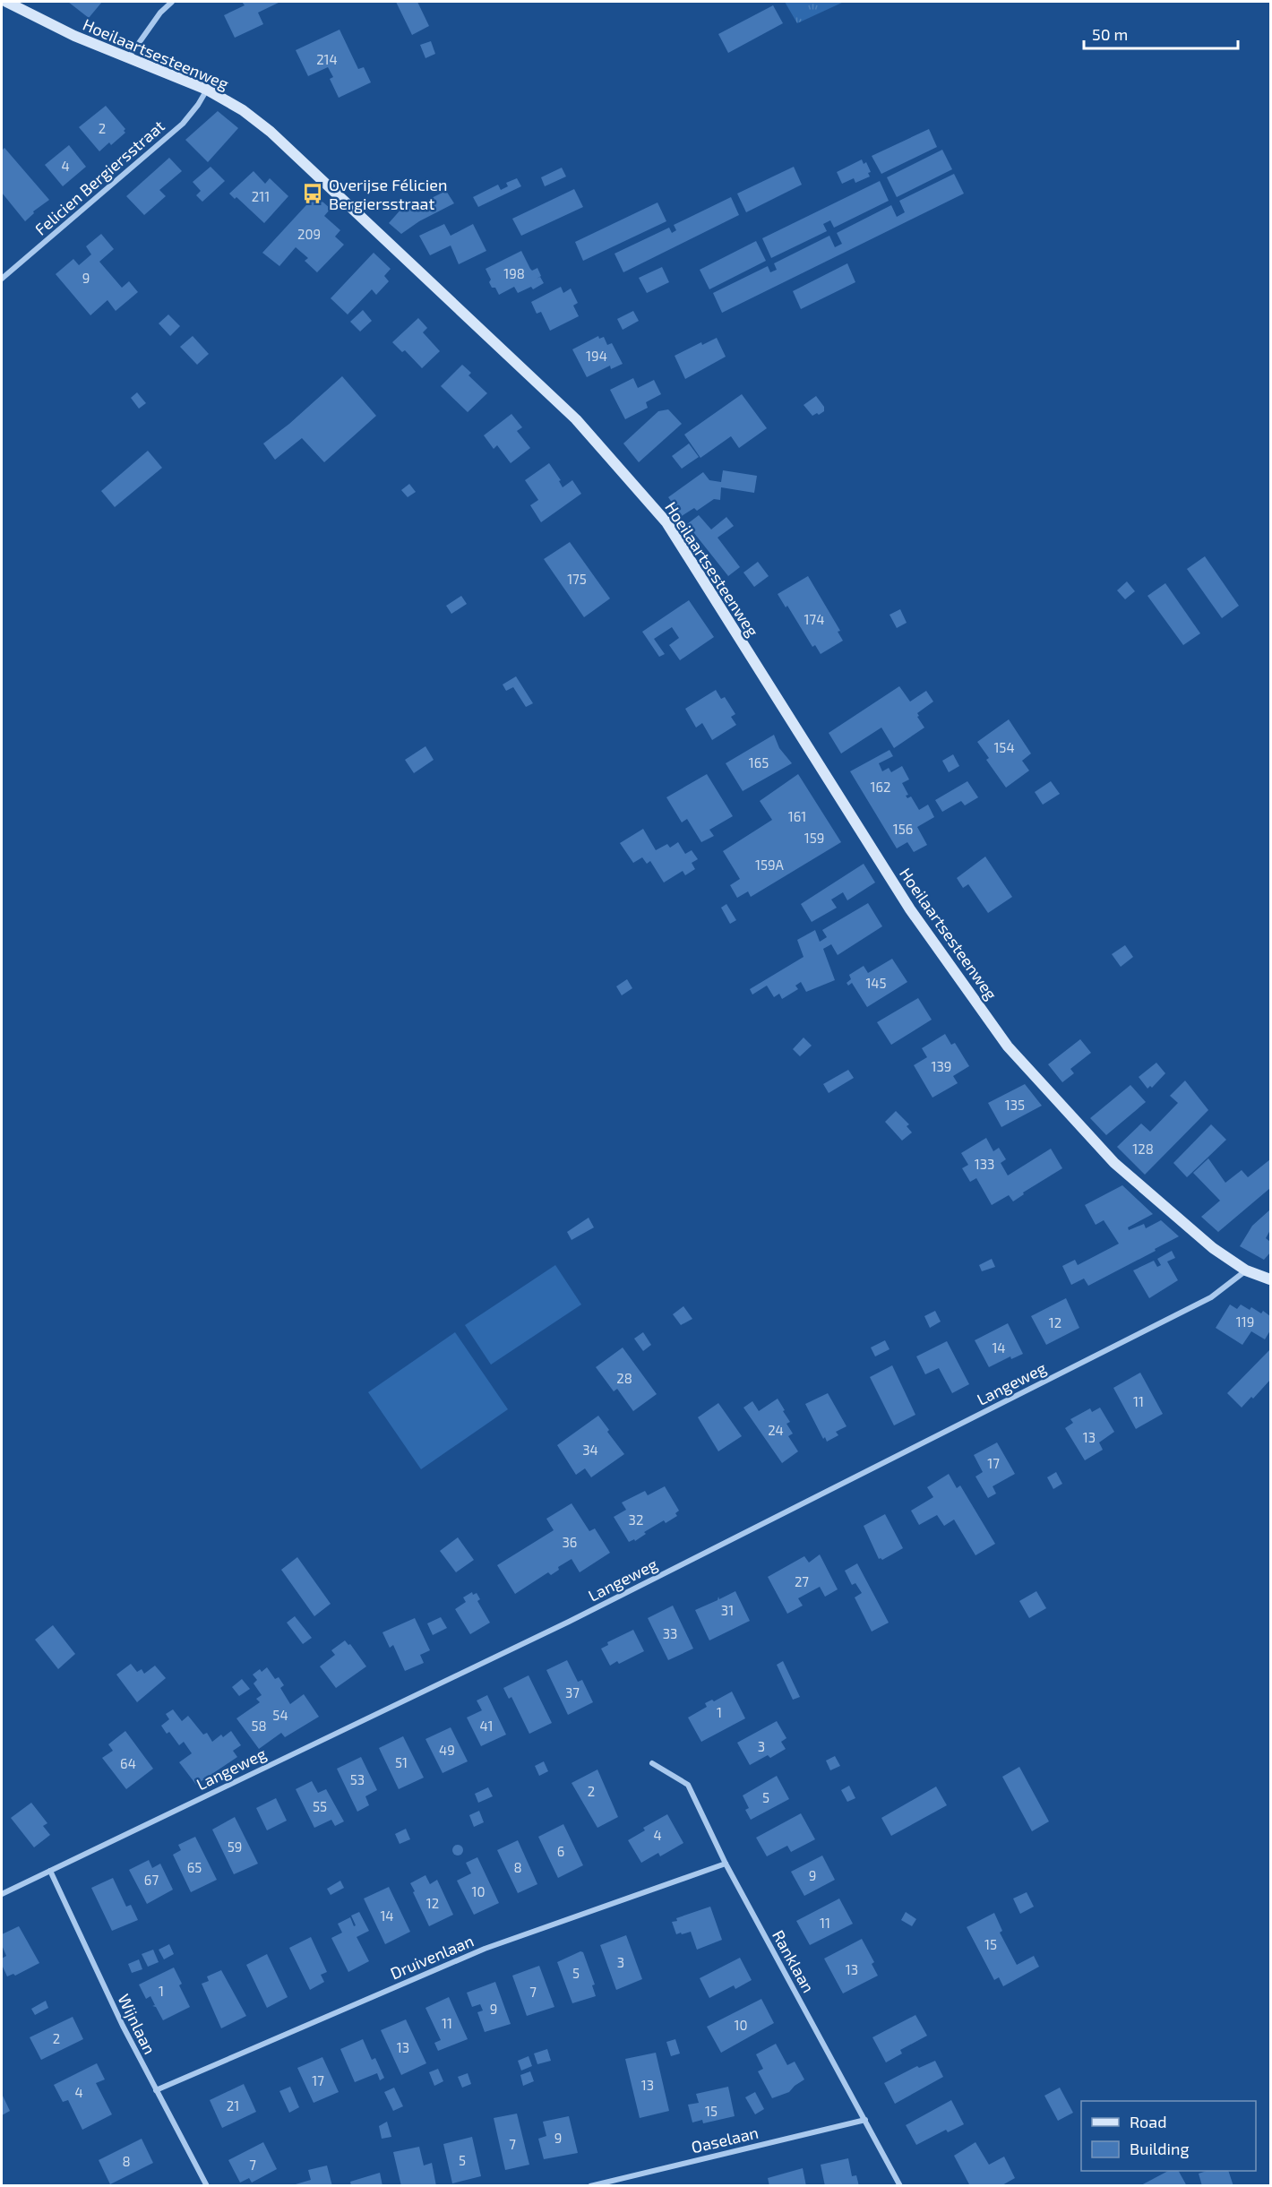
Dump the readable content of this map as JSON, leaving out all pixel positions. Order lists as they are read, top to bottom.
{
  "streets": {
    "street": [
      "Hoeilaartsesteenweg",
      "Felicien Bergiersstraat",
      "Langeweg",
      "Druivenlaan",
      "Ranklaan",
      "Wijnlaan",
      "Oaselaan"
    ]
  },
  "crossings": [
    ["Hoeilaartsesteenweg", "Felicien Bergiersstraat"],
    ["Hoeilaartsesteenweg", "Langeweg"],
    ["Langeweg", "Wijnlaan"],
    ["Druivenlaan", "Ranklaan"],
    ["Druivenlaan", "Wijnlaan"],
    ["Ranklaan", "Oaselaan"]
  ],
  "places": {
    "bus stop": ["Overijse Félicien Bergiersstraat"]
  },
  "house_numbers": [
    "214",
    "2",
    "4",
    "211",
    "209",
    "198",
    "9",
    "194",
    "175",
    "174",
    "154",
    "165",
    "162",
    "161",
    "156",
    "159",
    "159A",
    "145",
    "139",
    "135",
    "128",
    "133",
    "119",
    "12",
    "14",
    "28",
    "11",
    "24",
    "13",
    "34",
    "17",
    "32",
    "36",
    "27",
    "31",
    "33",
    "37",
    "1",
    "54",
    "58",
    "41",
    "3",
    "49",
    "51",
    "64",
    "53",
    "2",
    "5",
    "55",
    "4",
    "59",
    "6",
    "65",
    "8",
    "9",
    "67",
    "10",
    "12",
    "14",
    "11",
    "15",
    "3",
    "13",
    "5",
    "1",
    "7",
    "9",
    "11",
    "10",
    "2",
    "13",
    "17",
    "13",
    "4",
    "21",
    "15",
    "9",
    "7",
    "5",
    "8",
    "7"
  ],
  "legend": ["Road", "Building"],
  "scale_bar": "50 m"
}
